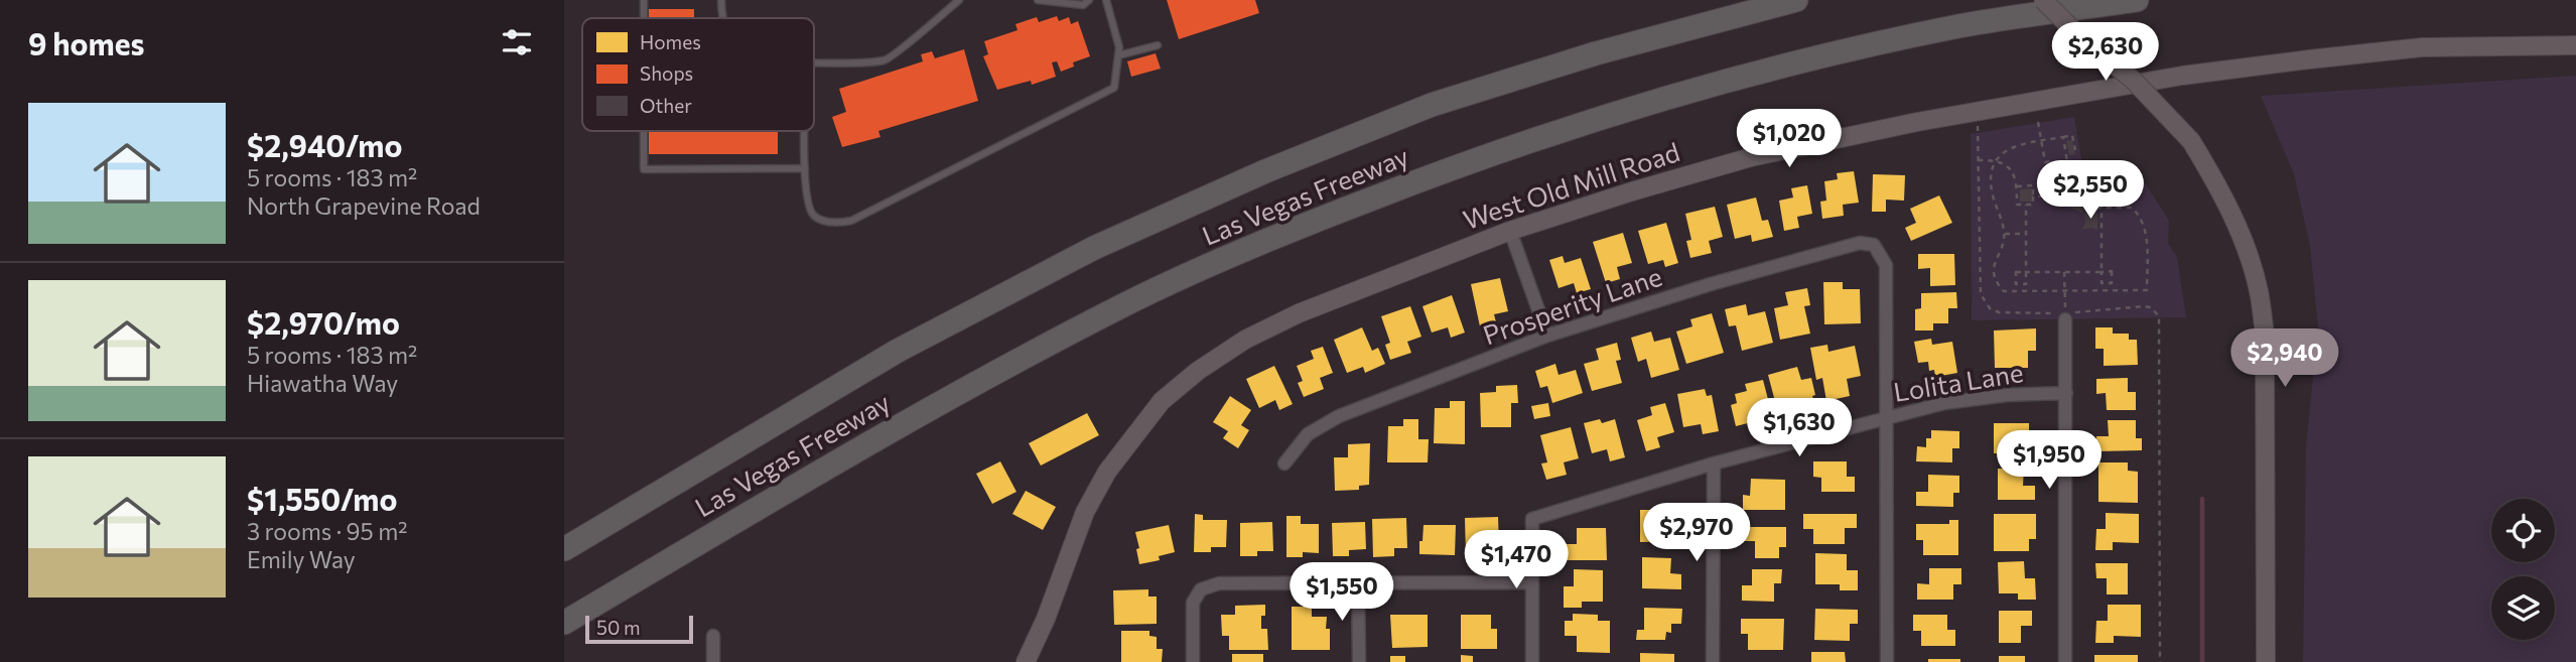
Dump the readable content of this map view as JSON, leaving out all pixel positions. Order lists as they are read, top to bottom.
{
  "streets": {
    "highway": ["Las Vegas Freeway"],
    "street": ["West Old Mill Road", "Prosperity Lane", "Lolita Lane"]
  },
  "crossings": [
    ["Prosperity Lane", "Lolita Lane"]
  ],
  "legend": ["Homes", "Shops", "Other"],
  "scale_bar": "50 m",
  "page": {
    "heading": "9 homes",
    "price": [
      "$2,630",
      "$1,020",
      "$2,550",
      "$2,940",
      "$1,630",
      "$1,950",
      "$2,970",
      "$1,470",
      "$1,550"
    ],
    "list": [
      {
        "name": "$2,940/mo",
        "note": "5 rooms · 183 m² · North Grapevine Road"
      },
      {
        "name": "$2,970/mo",
        "note": "5 rooms · 183 m² · Hiawatha Way"
      },
      {
        "name": "$1,550/mo",
        "note": "3 rooms · 95 m² · Emily Way"
      }
    ],
    "scale": "50 m"
  }
}
